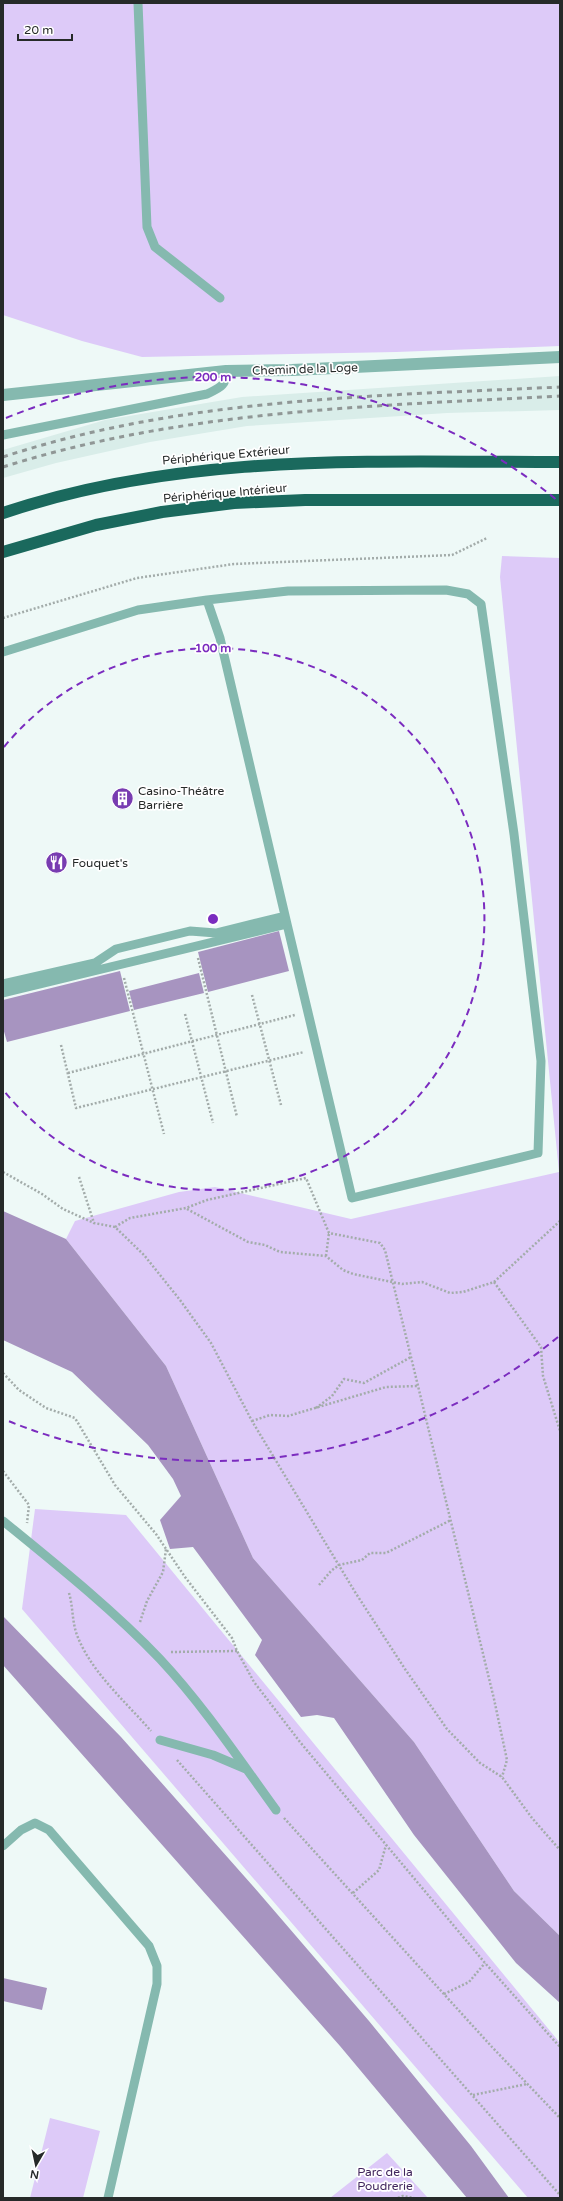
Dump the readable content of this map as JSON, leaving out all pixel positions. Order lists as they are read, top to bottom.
{
  "streets": {
    "highway": ["Périphérique Extérieur", "Périphérique Intérieur"],
    "street": ["Chemin de la Loge"]
  },
  "parks": ["Parc de la Poudrerie"],
  "places": {
    "building": ["Casino-Théâtre Barrière"],
    "restaurant": ["Fouquet's"]
  },
  "scale_bar": "20 m",
  "north": "bottom",
  "rings": ["200 m", "100 m"]
}
